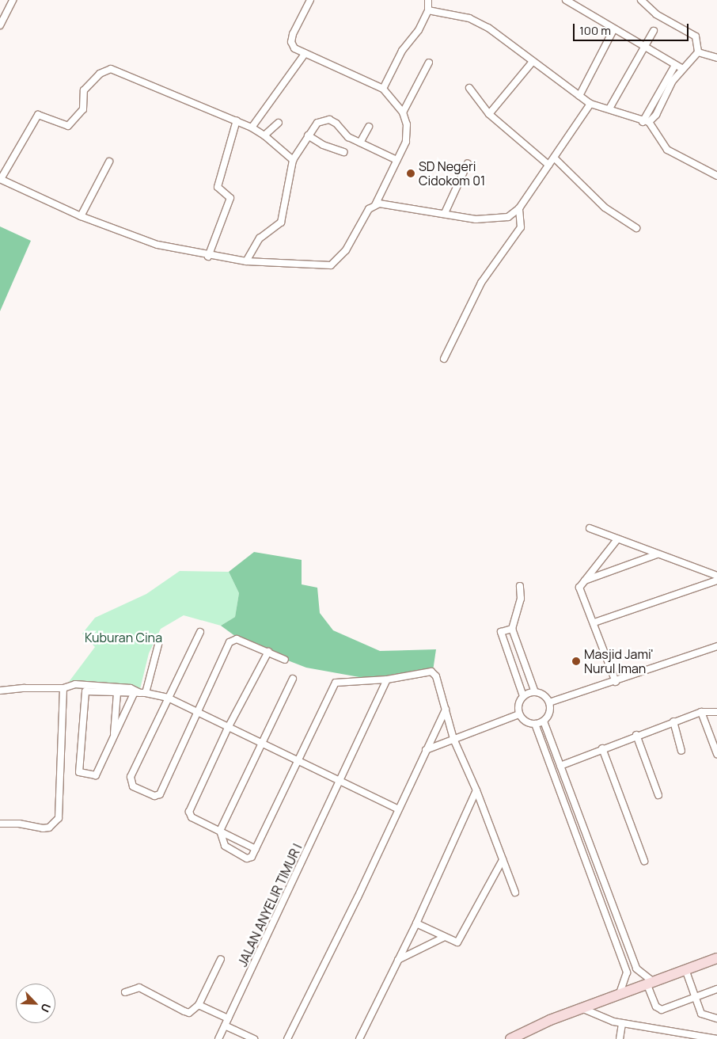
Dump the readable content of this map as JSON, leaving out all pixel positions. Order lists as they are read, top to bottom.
{
  "streets": {
    "street": ["JALAN ANYELIR TIMUR I"]
  },
  "parks": ["Kuburan Cina"],
  "places": ["SD Negeri Cidokom 01", "Masjid Jami' Nurul Iman"],
  "scale_bar": "100 m",
  "north": "bottom right"
}
